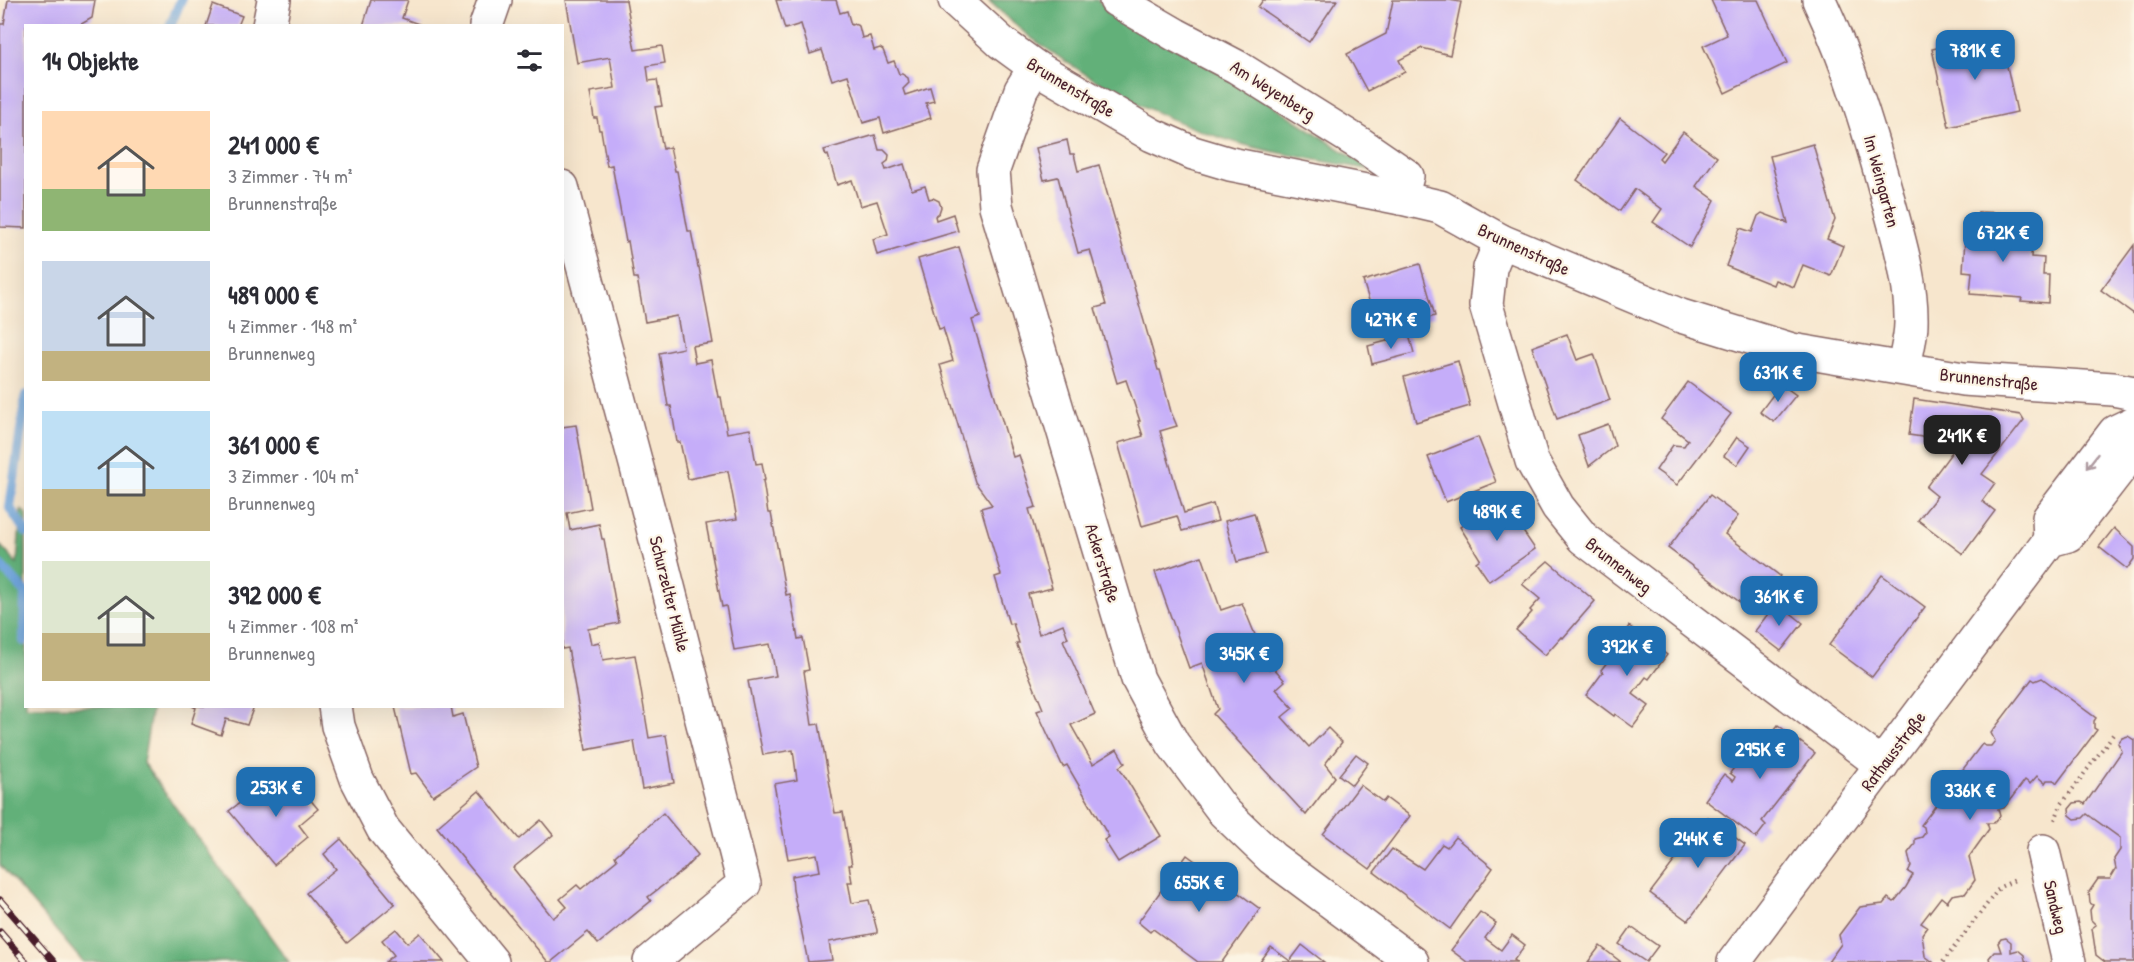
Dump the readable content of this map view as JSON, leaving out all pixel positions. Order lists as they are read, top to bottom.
{
  "streets": {
    "street": [
      "Brunnenstraße",
      "Am Weyenberg",
      "Im Weingarten",
      "Ackerstraße",
      "Brunnenweg",
      "Schurzelter Mühle",
      "Rathausstraße",
      "Sandweg"
    ]
  },
  "crossings": [
    ["Brunnenstraße", "Am Weyenberg"],
    ["Brunnenstraße", "Im Weingarten"],
    ["Brunnenstraße", "Ackerstraße"],
    ["Brunnenstraße", "Brunnenweg"],
    ["Brunnenweg", "Rathausstraße"]
  ],
  "page": {
    "heading": "14 Objekte",
    "price": [
      "781K €",
      "672K €",
      "427K €",
      "631K €",
      "241K €",
      "489K €",
      "361K €",
      "392K €",
      "345K €",
      "295K €",
      "253K €",
      "336K €",
      "244K €",
      "655K €"
    ],
    "list": [
      {
        "name": "241 000 €",
        "note": "3 Zimmer · 74 m² · Brunnenstraße"
      },
      {
        "name": "489 000 €",
        "note": "4 Zimmer · 148 m² · Brunnenweg"
      },
      {
        "name": "361 000 €",
        "note": "3 Zimmer · 104 m² · Brunnenweg"
      },
      {
        "name": "392 000 €",
        "note": "4 Zimmer · 108 m² · Brunnenweg"
      }
    ]
  }
}
